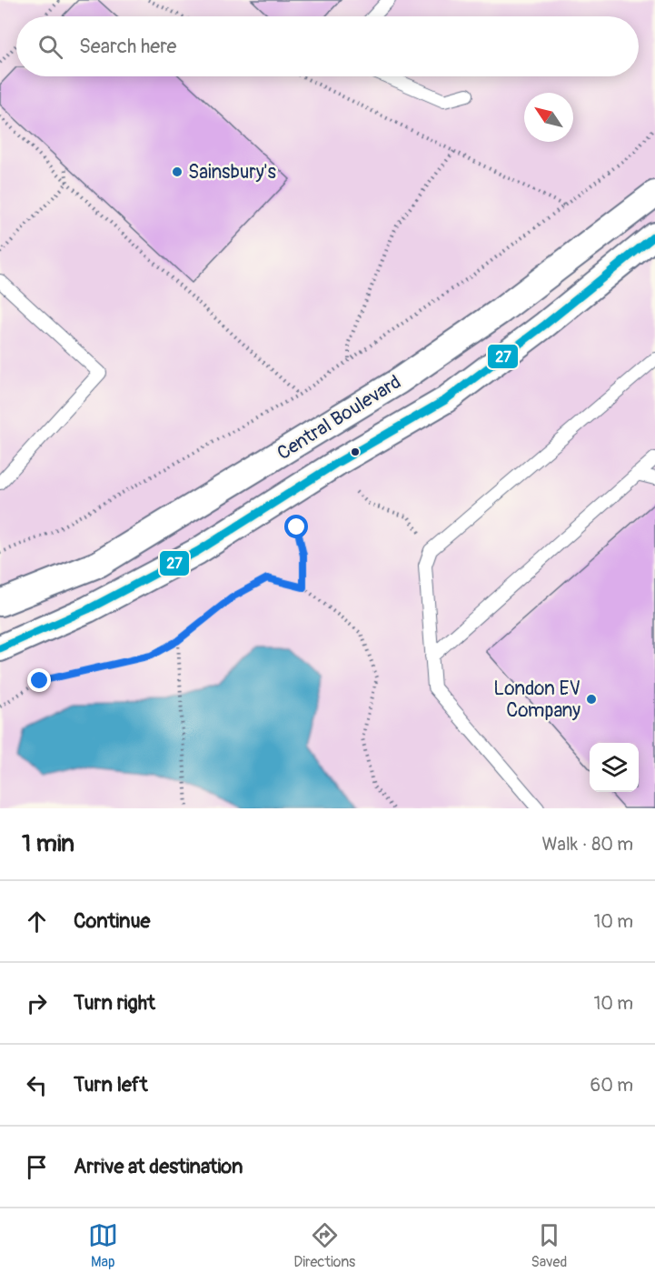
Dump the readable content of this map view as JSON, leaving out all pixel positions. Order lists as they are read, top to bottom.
{
  "streets": {
    "street": ["Central Boulevard"]
  },
  "places": ["Sainsbury's", "London EV Company"],
  "lines": ["transit line 27"],
  "north": "top left",
  "page": {
    "search": "Search here",
    "heading": ["1 min", "Walk · 80 m"],
    "list": [
      ["Continue", "10 m"],
      ["Turn right", "10 m"],
      ["Turn left", "60 m"],
      "Arrive at destination"
    ],
    "nav": ["Map", "Directions", "Saved"]
  }
}
